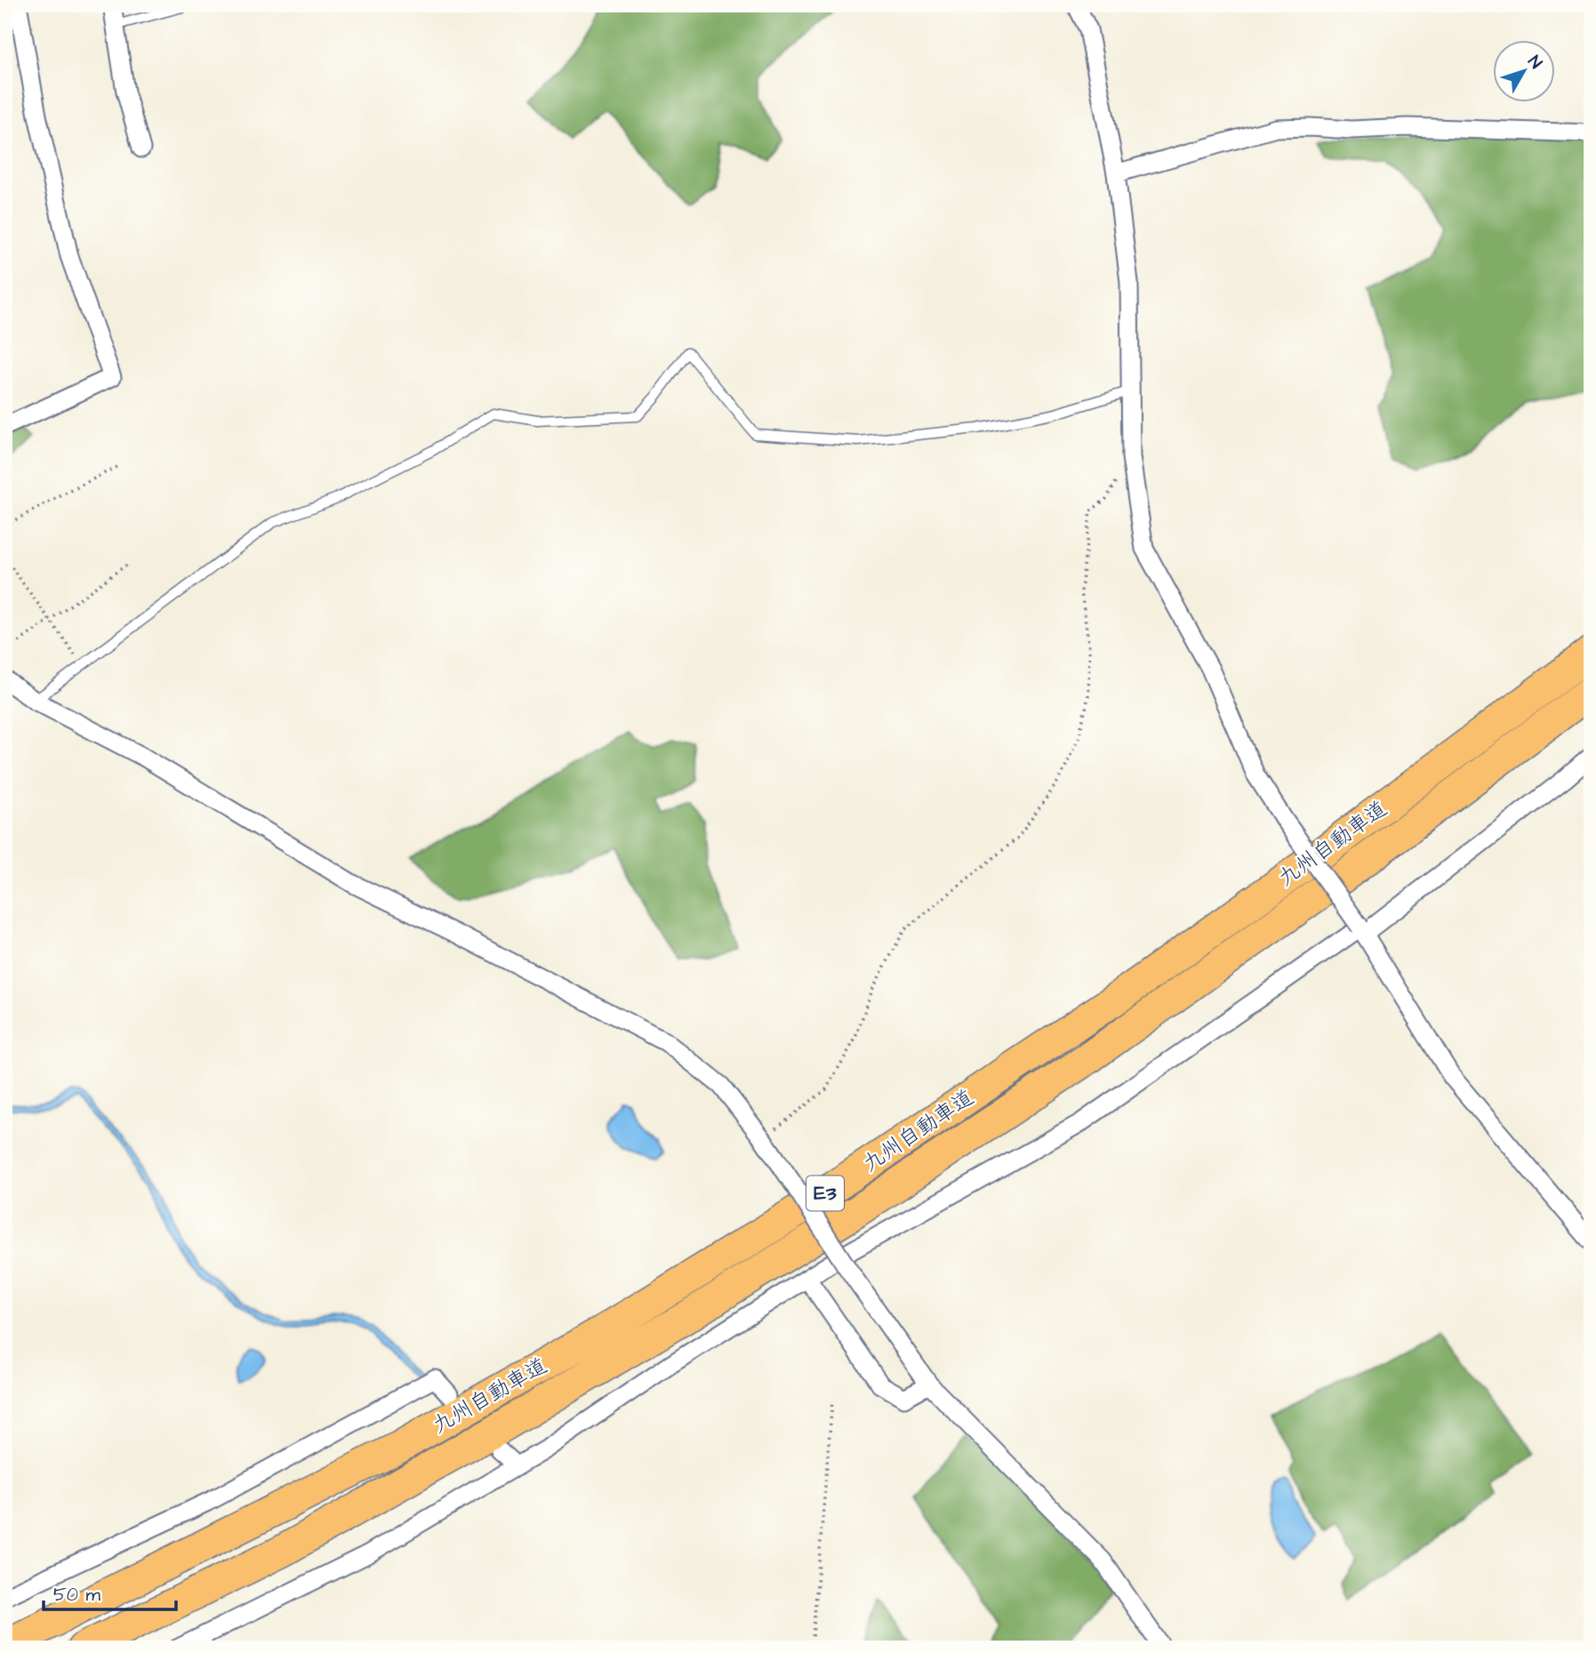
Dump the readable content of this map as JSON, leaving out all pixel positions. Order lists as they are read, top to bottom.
{
  "streets": {
    "highway": ["九州自動車道", "E3"]
  },
  "scale_bar": "50 m",
  "north": "top right"
}
